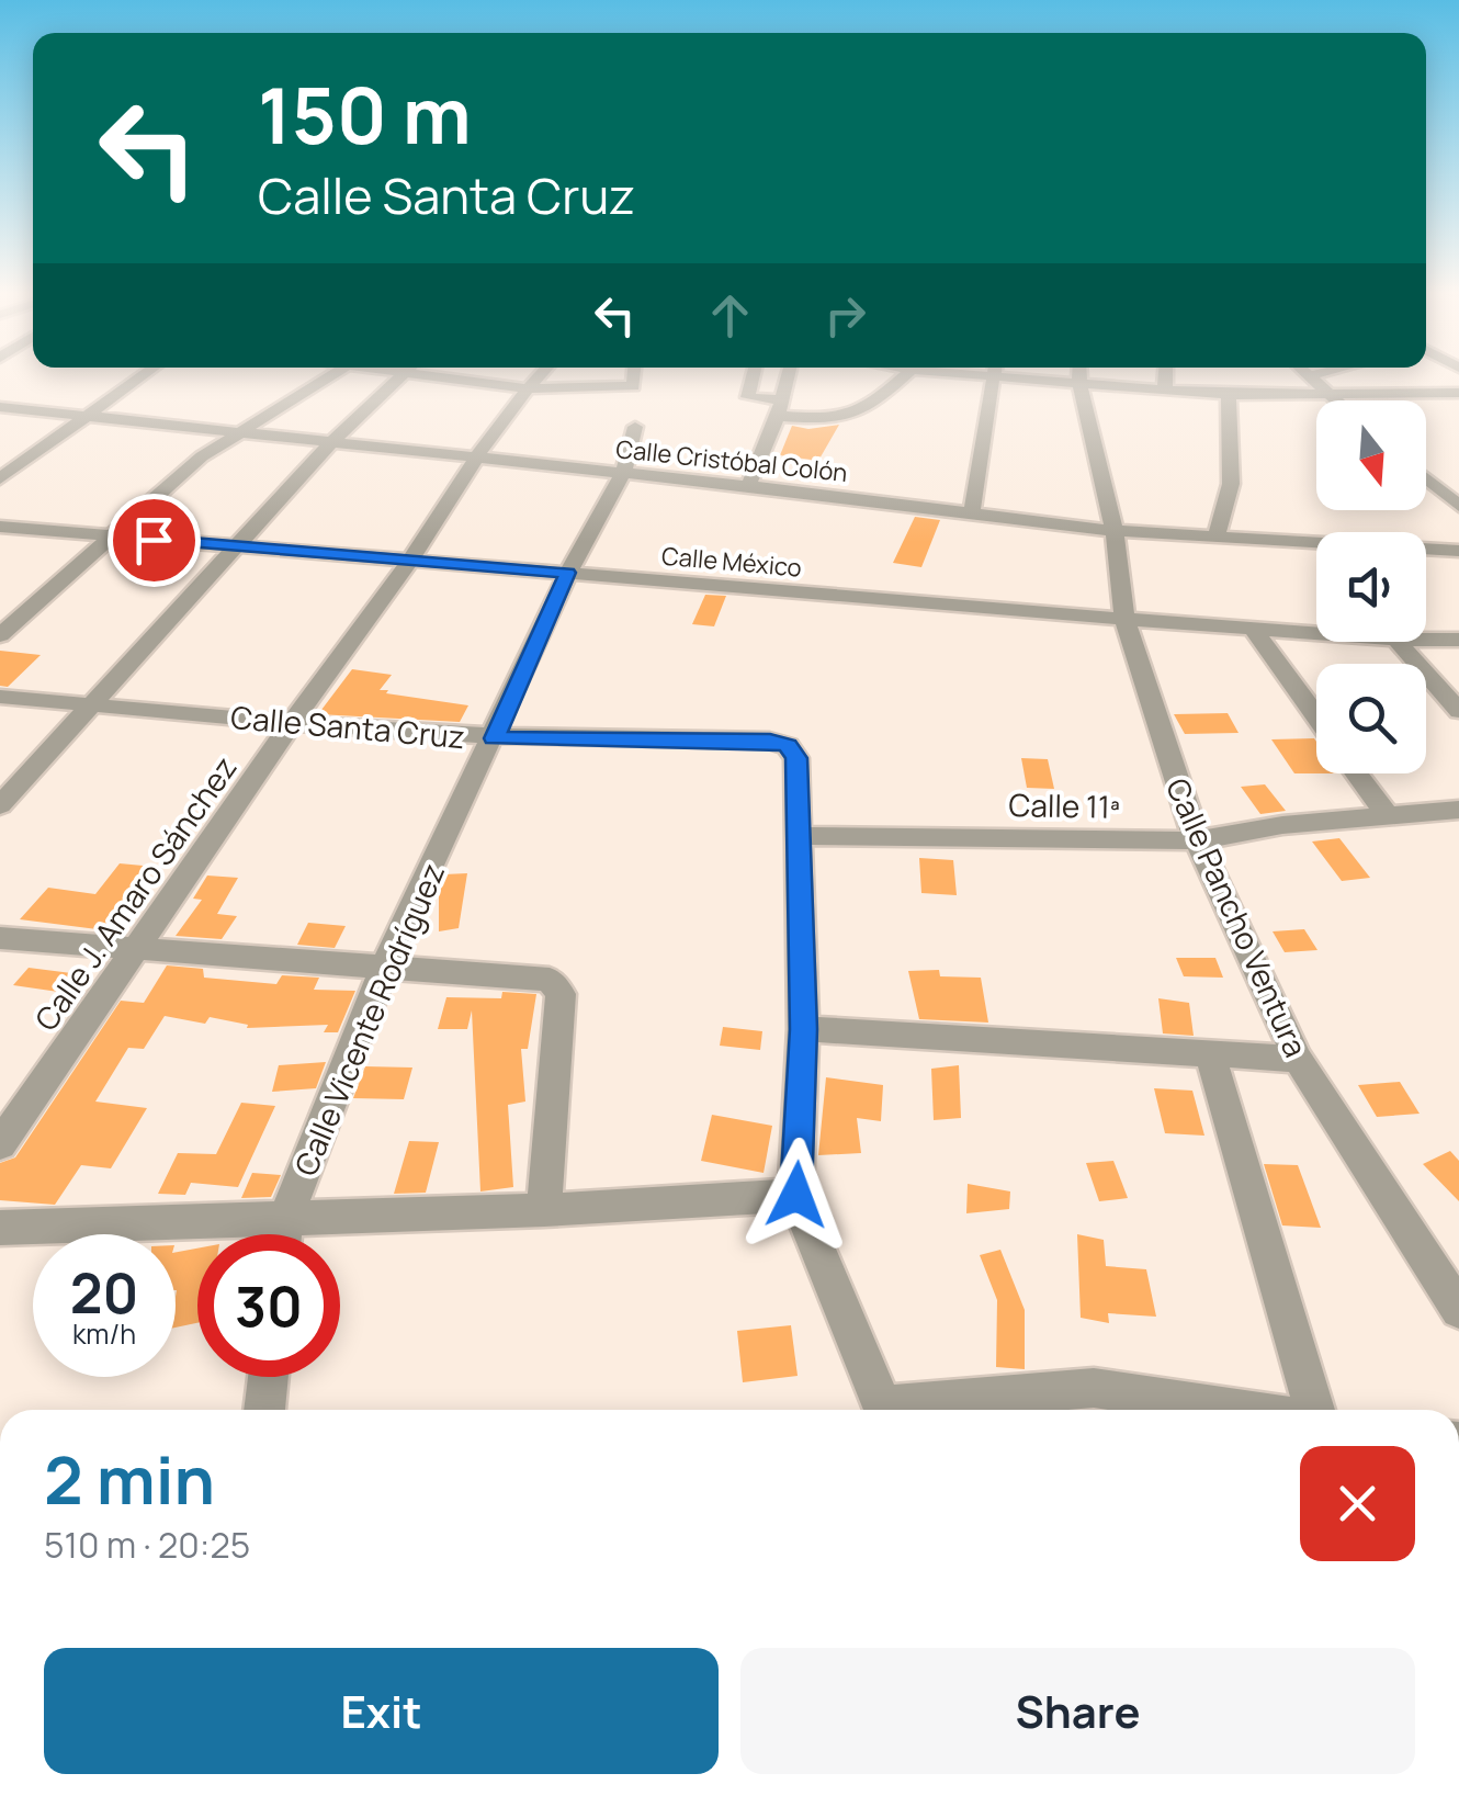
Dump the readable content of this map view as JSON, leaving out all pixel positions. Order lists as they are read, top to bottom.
{
  "streets": {
    "street": [
      "Calle Cristóbal Colón",
      "Calle México",
      "Calle Santa Cruz",
      "Calle 11ª",
      "Calle J. Amaro Sánchez",
      "Calle Pancho Ventura",
      "Calle Vicente Rodríguez"
    ]
  },
  "crossings": [
    ["Calle Cristóbal Colón", "Calle J. Amaro Sánchez"],
    ["Calle Cristóbal Colón", "Calle Pancho Ventura"],
    ["Calle Cristóbal Colón", "Calle Vicente Rodríguez"],
    ["Calle México", "Calle J. Amaro Sánchez"],
    ["Calle México", "Calle Pancho Ventura"],
    ["Calle México", "Calle Vicente Rodríguez"],
    ["Calle Santa Cruz", "Calle 11ª"],
    ["Calle Santa Cruz", "Calle J. Amaro Sánchez"],
    ["Calle Santa Cruz", "Calle Vicente Rodríguez"],
    ["Calle 11ª", "Calle Pancho Ventura"]
  ],
  "north": "bottom",
  "page": {
    "turn": ["150 m", "Calle Santa Cruz"],
    "speed": "20 km/h",
    "limit": "30",
    "heading": ["2 min", "510 m · 20:25"],
    "buttons": ["Exit", "Share"]
  }
}
